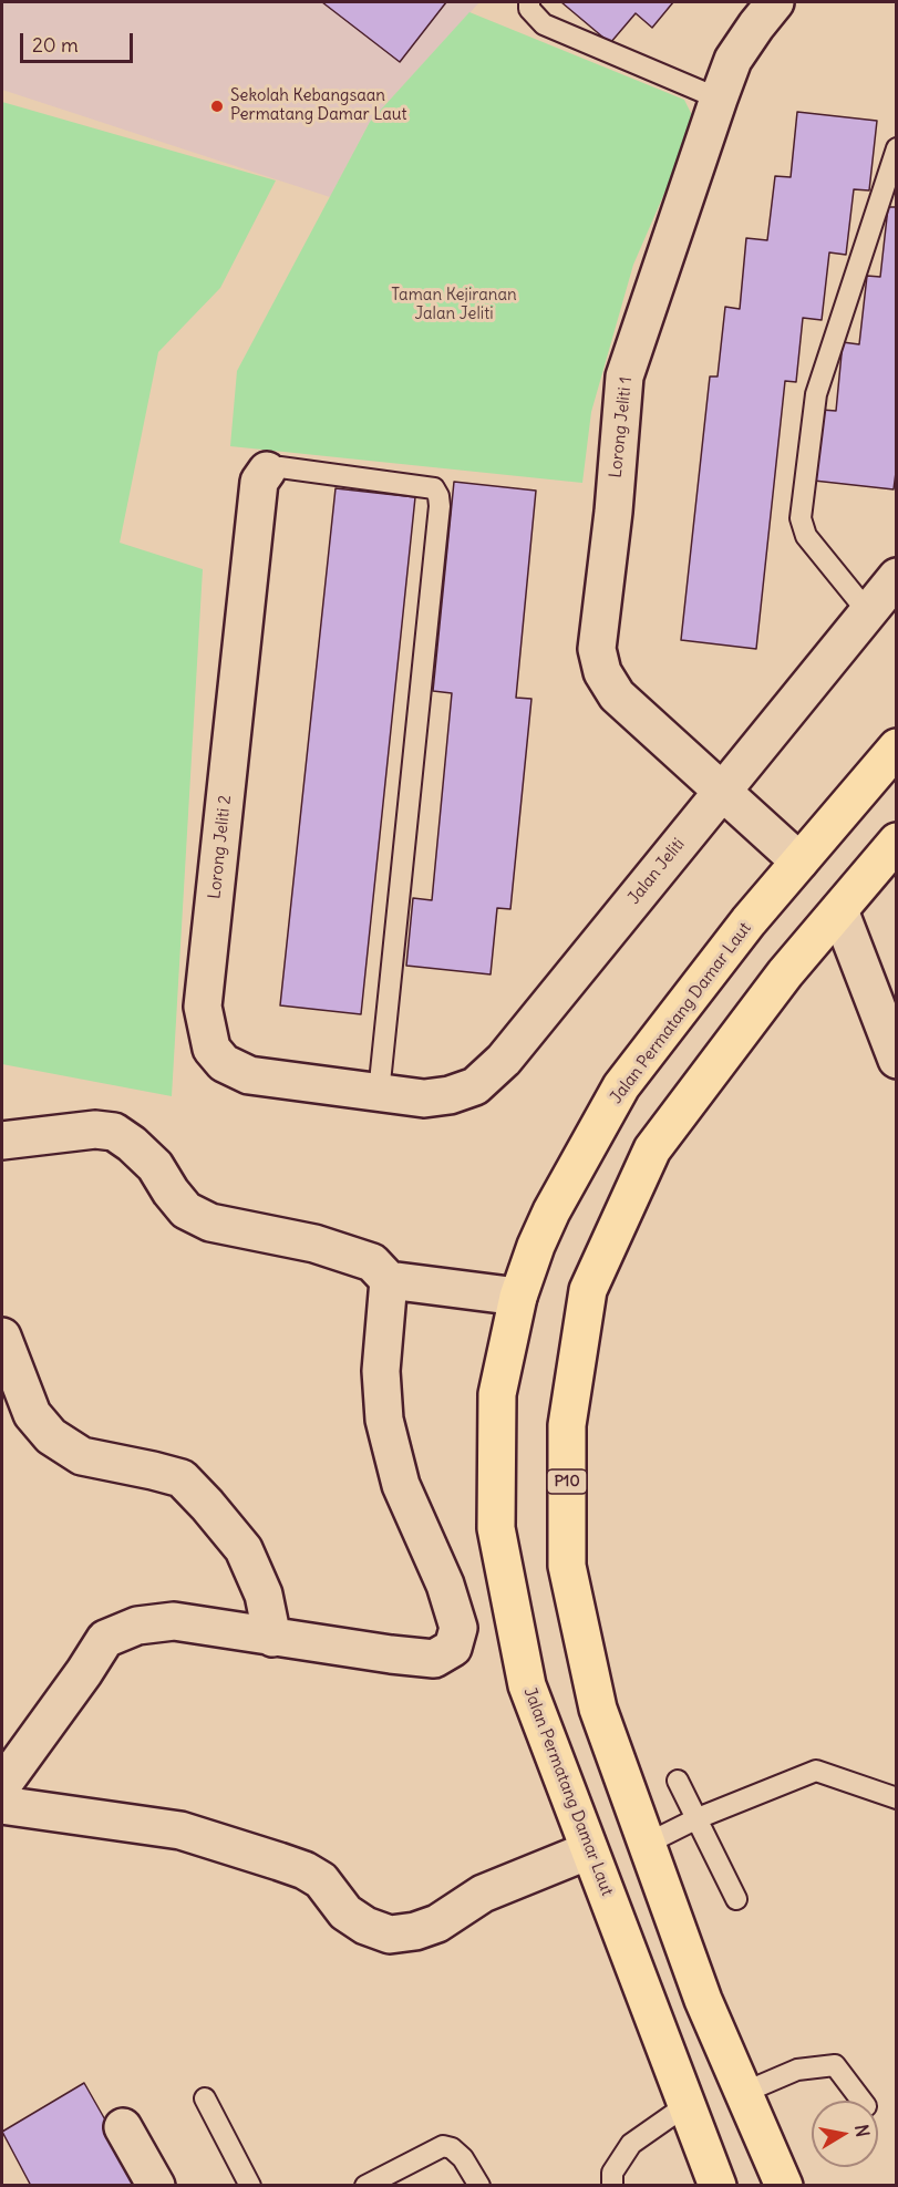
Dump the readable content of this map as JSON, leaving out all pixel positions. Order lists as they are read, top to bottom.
{
  "streets": {
    "highway": ["Jalan Permatang Damar Laut", "P10"],
    "street": ["Lorong Jeliti 1", "Lorong Jeliti 2", "Jalan Jeliti"]
  },
  "crossings": [
    ["Lorong Jeliti 1", "Jalan Jeliti"],
    ["Lorong Jeliti 1", "Jalan Permatang Damar Laut"],
    ["Lorong Jeliti 2", "Jalan Jeliti"]
  ],
  "parks": ["Taman Kejiranan Jalan Jeliti"],
  "places": ["Sekolah Kebangsaan Permatang Damar Laut"],
  "scale_bar": "20 m",
  "north": "right"
}
